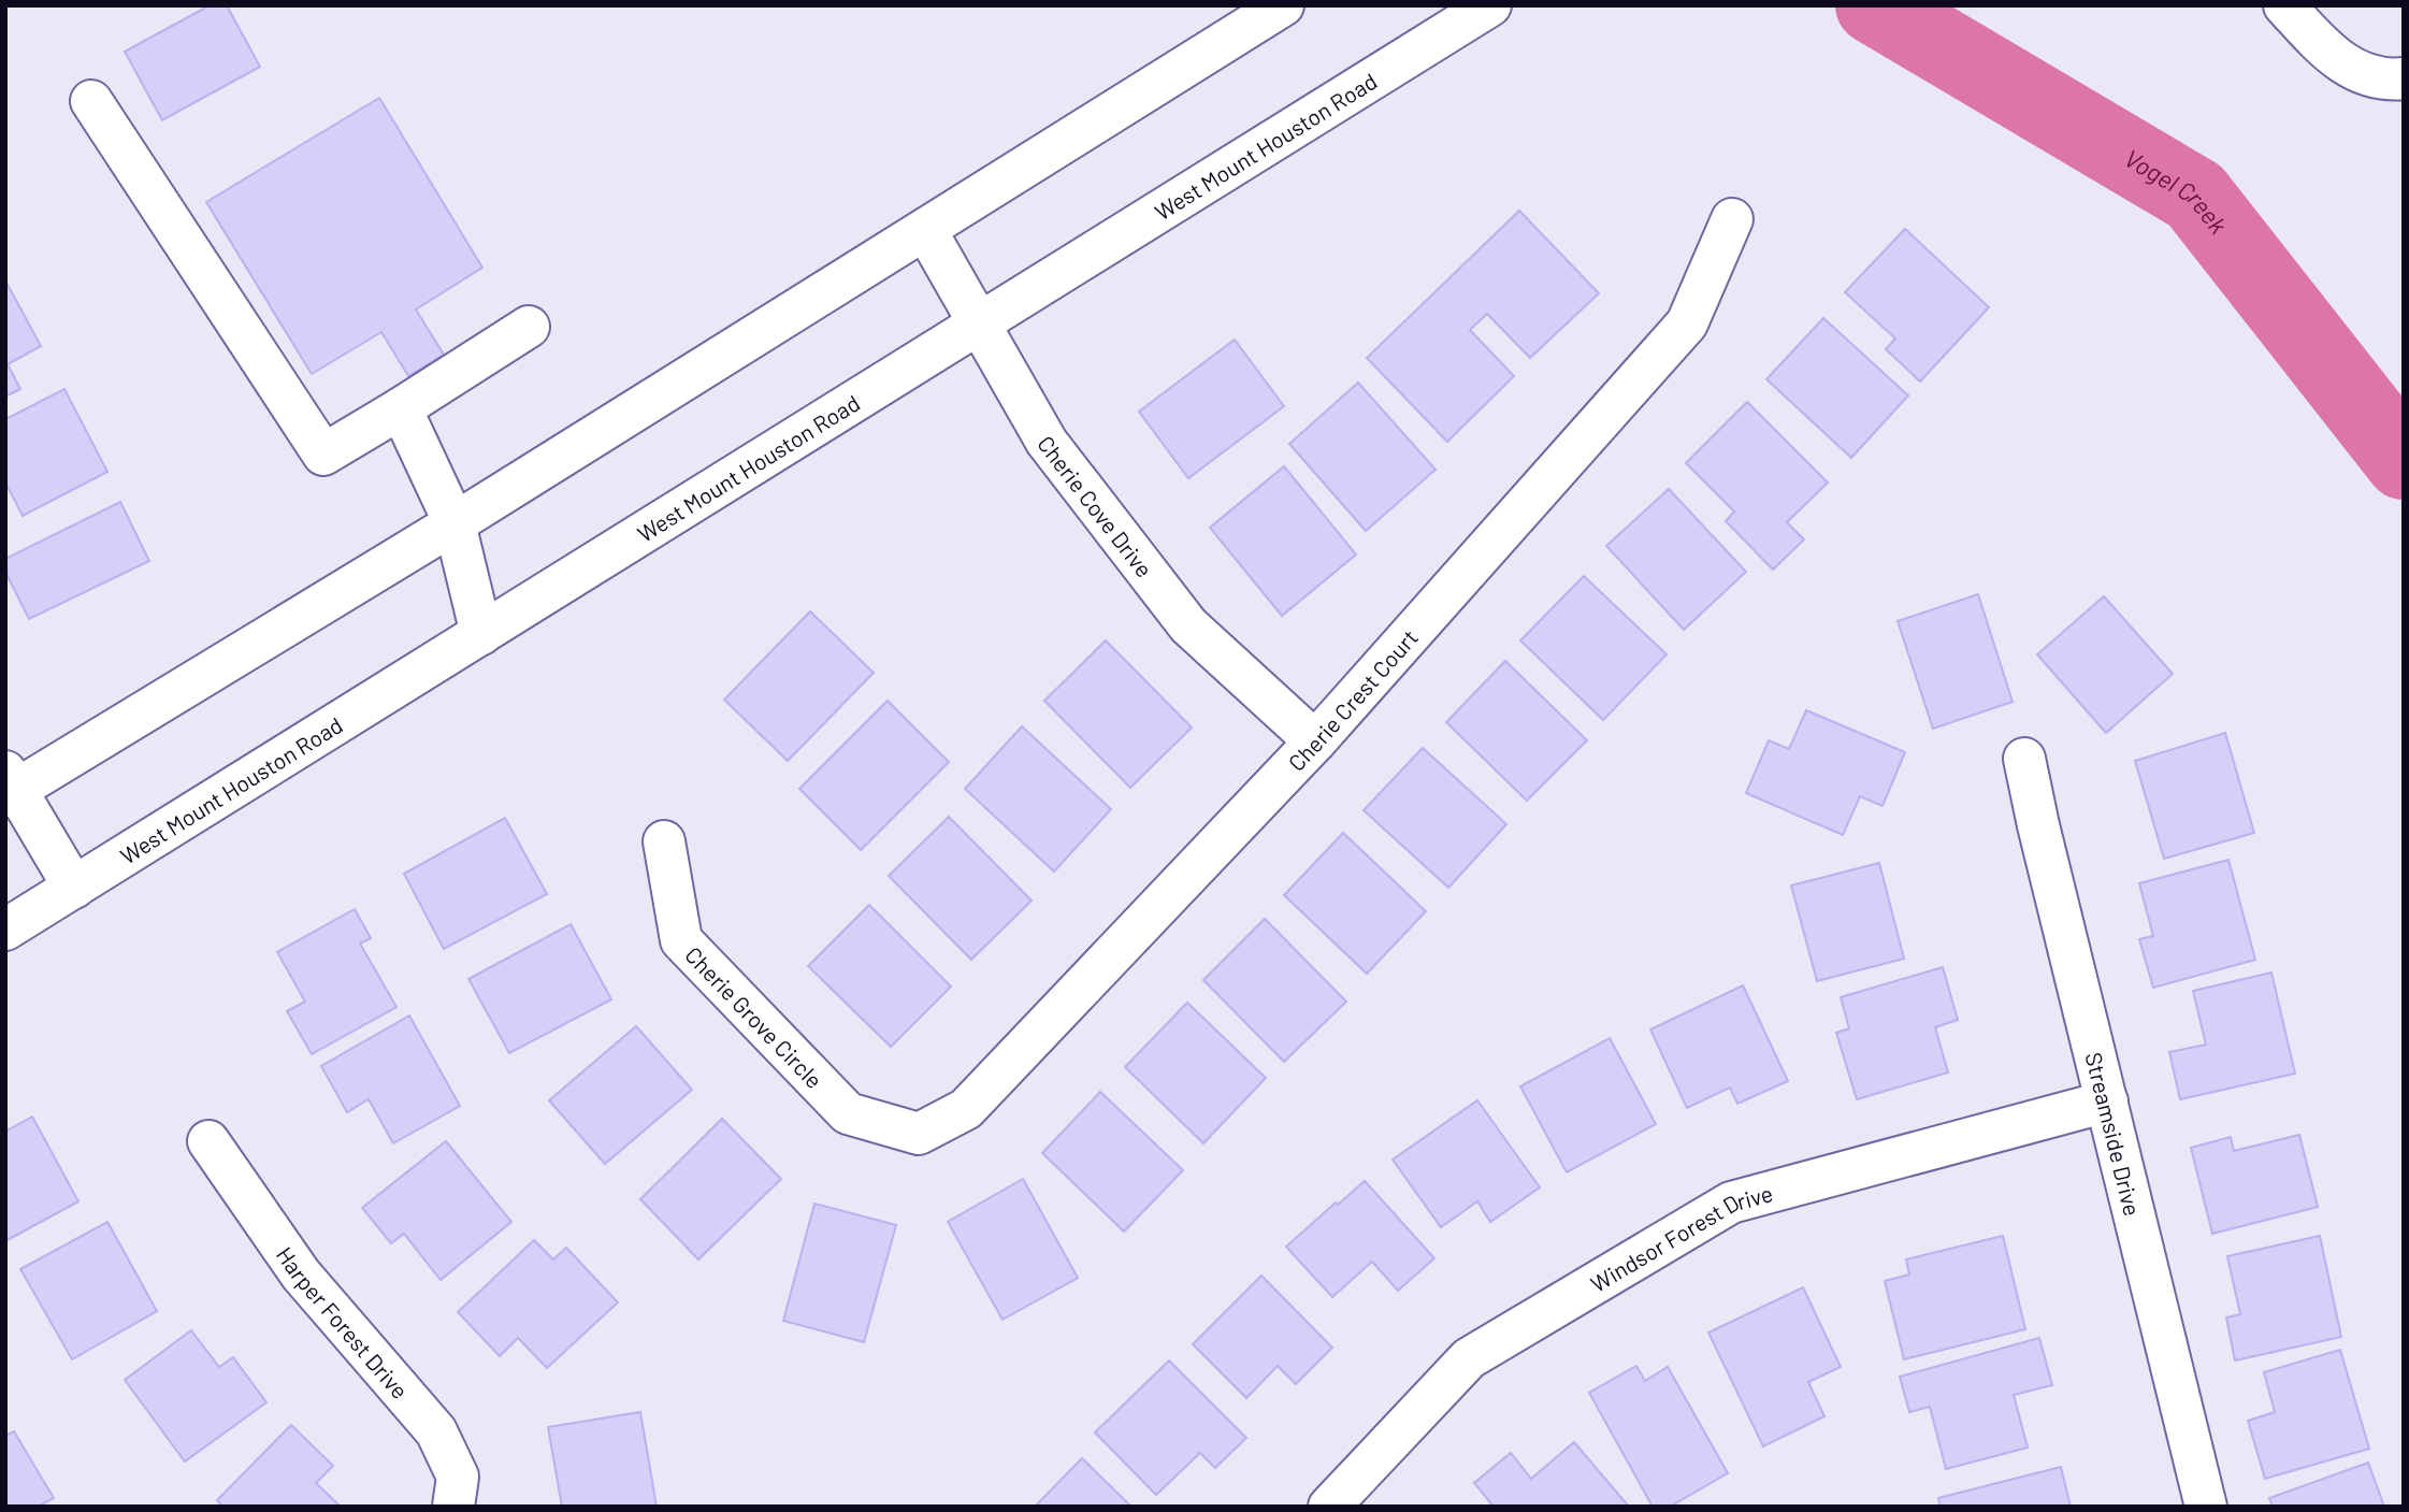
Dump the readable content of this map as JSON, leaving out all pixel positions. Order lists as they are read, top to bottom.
{
  "streets": {
    "street": [
      "West Mount Houston Road",
      "Cherie Cove Drive",
      "Cherie Crest Court",
      "Cherie Grove Circle",
      "Streamside Drive",
      "Windsor Forest Drive",
      "Harper Forest Drive"
    ]
  },
  "crossings": [
    ["West Mount Houston Road", "Cherie Cove Drive"],
    ["Cherie Cove Drive", "Cherie Crest Court"],
    ["Cherie Crest Court", "Cherie Grove Circle"],
    ["Streamside Drive", "Windsor Forest Drive"]
  ],
  "water": ["Vogel Creek"]
}
